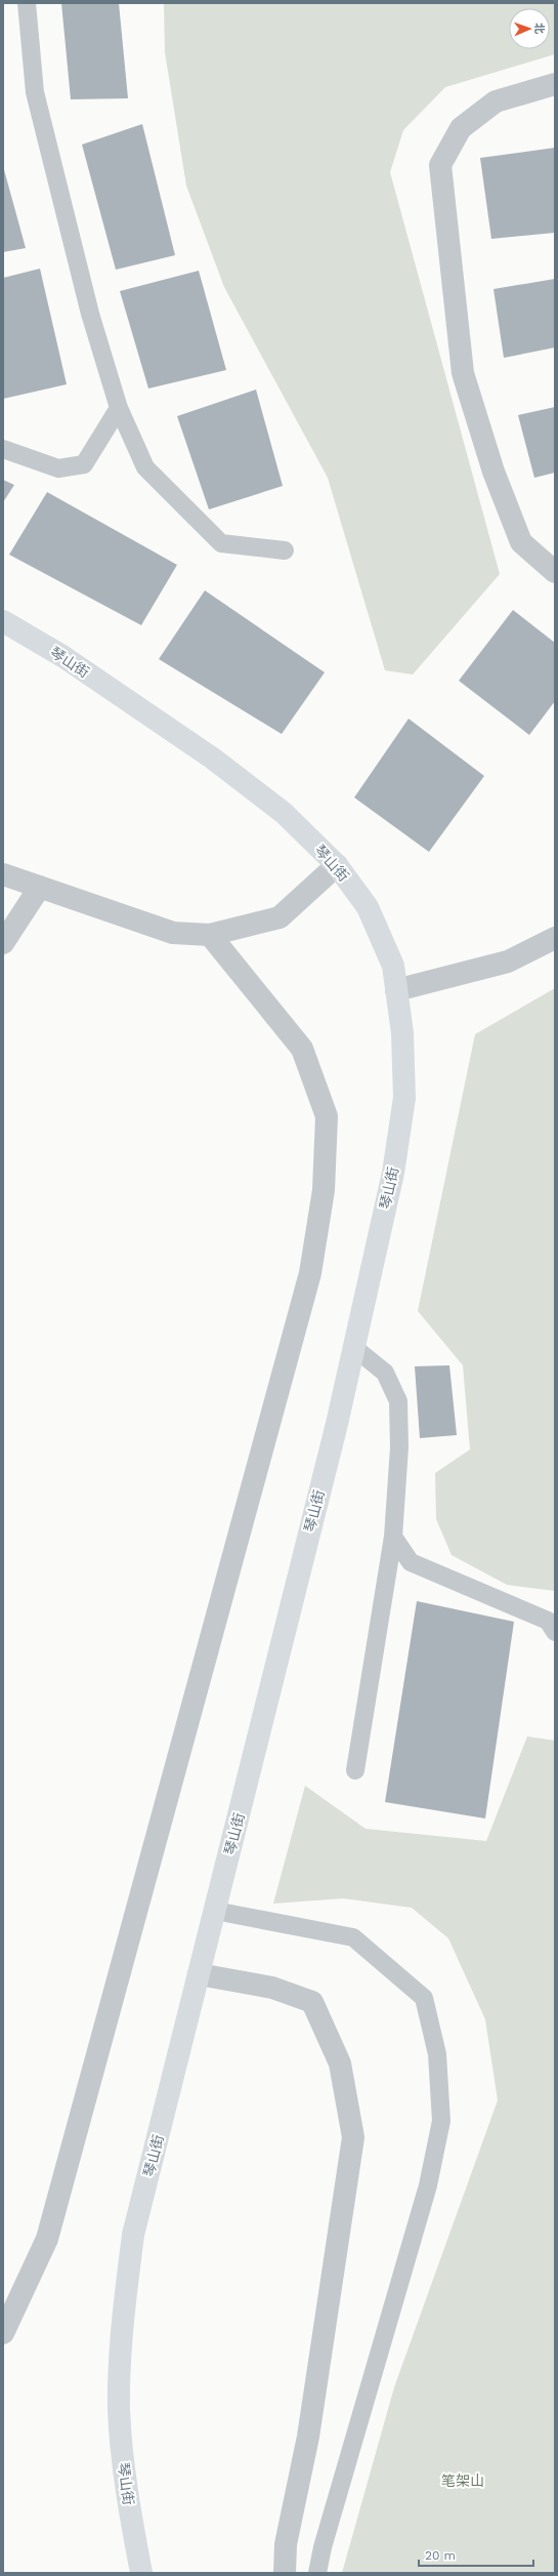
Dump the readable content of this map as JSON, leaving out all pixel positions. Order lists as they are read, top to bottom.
{
  "streets": {
    "street": ["琴山街"]
  },
  "parks": ["笔架山"],
  "scale_bar": "20 m",
  "north": "right"
}
